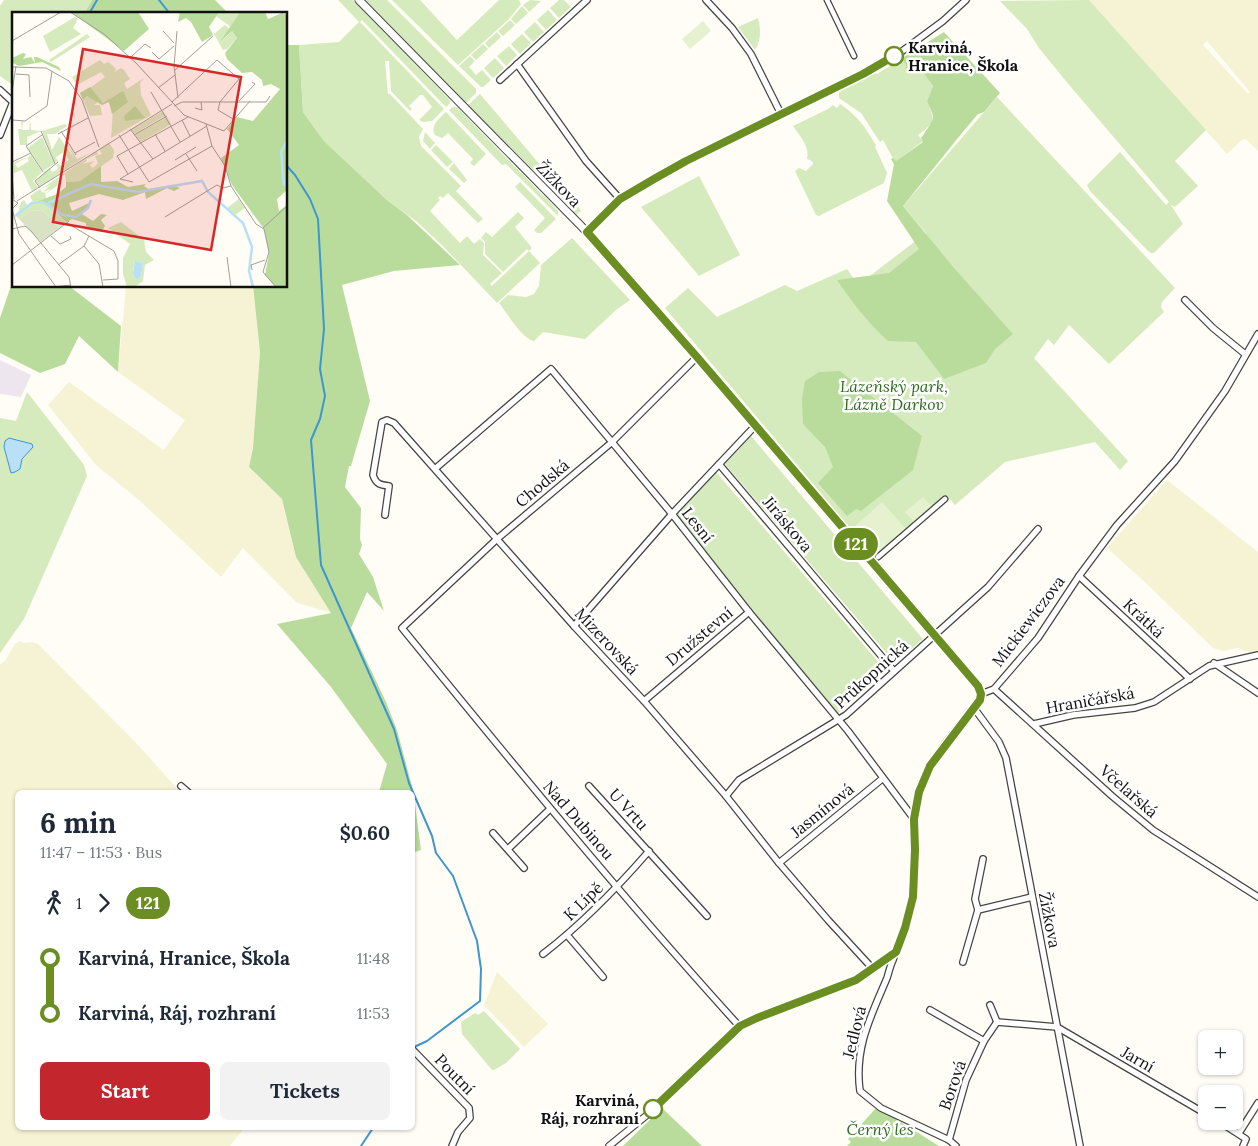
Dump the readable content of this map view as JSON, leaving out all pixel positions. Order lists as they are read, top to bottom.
{
  "streets": {
    "street": [
      "Žižkova",
      "Chodská",
      "Jiráskova",
      "Lesní",
      "Krátká",
      "Mickiewiczova",
      "Družstevní",
      "Mizerovská",
      "Průkopnická",
      "Hraničářská",
      "Včelařská",
      "U Vrtu",
      "Jasmínová",
      "Nad Dubinou",
      "K Lípě",
      "Jedlová",
      "Jarní",
      "Poutní",
      "Borová"
    ]
  },
  "crossings": [
    ["Žižkova", "Chodská"],
    ["Žižkova", "Mickiewiczova"],
    ["Žižkova", "Průkopnická"],
    ["Žižkova", "Jarní"],
    ["Chodská", "Lesní"],
    ["Chodská", "Mizerovská"],
    ["Chodská", "Nad Dubinou"],
    ["Jiráskova", "Průkopnická"],
    ["Lesní", "Družstevní"],
    ["Lesní", "Mizerovská"],
    ["Lesní", "Průkopnická"],
    ["Lesní", "Jasmínová"],
    ["Krátká", "Mickiewiczova"],
    ["Krátká", "Hraničářská"],
    ["Mickiewiczova", "Včelařská"],
    ["Družstevní", "Mizerovská"],
    ["Mizerovská", "Průkopnická"],
    ["Mizerovská", "Jasmínová"],
    ["Hraničářská", "Včelařská"],
    ["U Vrtu", "Nad Dubinou"],
    ["U Vrtu", "K Lípě"],
    ["Nad Dubinou", "K Lípě"],
    ["Jedlová", "Borová"]
  ],
  "parks": ["Lázeňský park, Lázně Darkov", "Černý les"],
  "places": ["Karviná, Hranice, Škola", "Karviná, Ráj, rozhraní"],
  "lines": ["bus line 121"],
  "page": {
    "on_map": "121",
    "heading": ["6 min", "11:47 – 11:53 · Bus", "$0.60"],
    "legs": ["1", "121"],
    "list": [
      {
        "name": "Karviná, Hranice, Škola",
        "value": "11:48"
      },
      {
        "name": "Karviná, Ráj, rozhraní",
        "value": "11:53"
      }
    ],
    "map_buttons": ["+", "−"],
    "buttons": ["Start", "Tickets"]
  }
}
